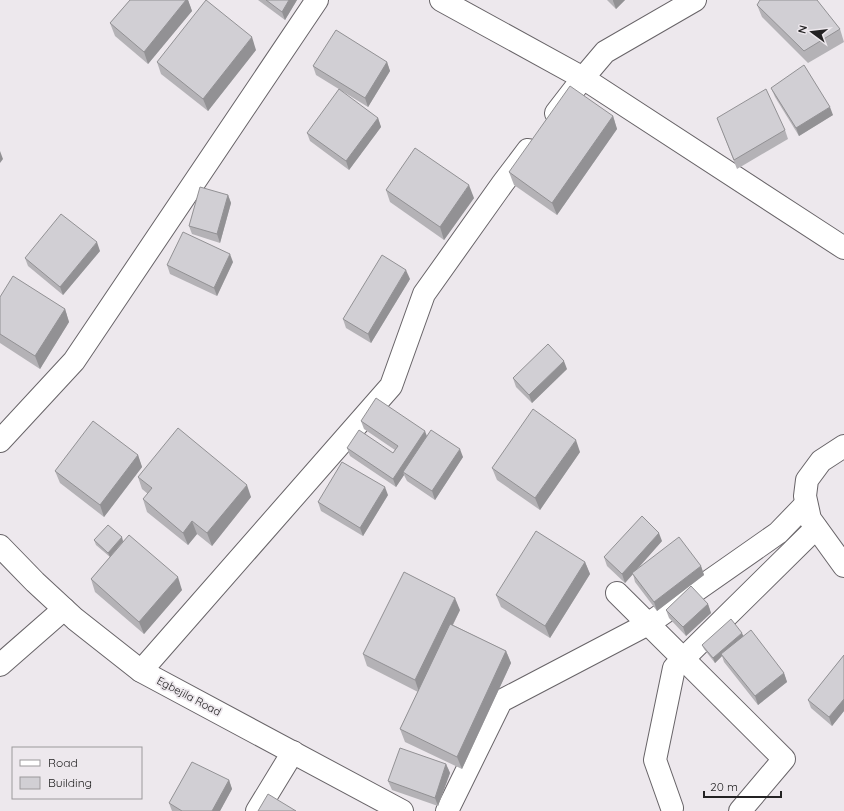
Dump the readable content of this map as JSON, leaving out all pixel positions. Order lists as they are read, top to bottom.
{
  "streets": {
    "street": ["Egbejila Road"]
  },
  "legend": ["Road", "Building"],
  "scale_bar": "20 m",
  "north": "left"
}
